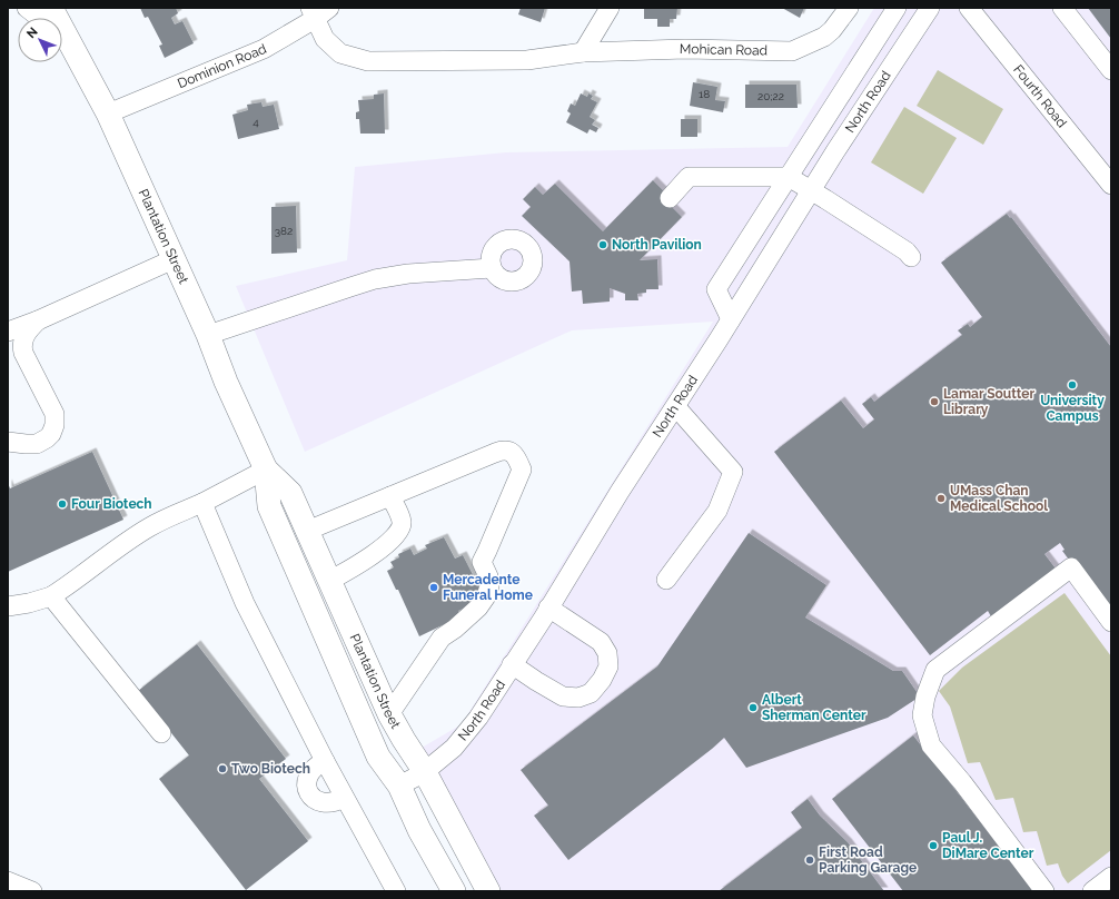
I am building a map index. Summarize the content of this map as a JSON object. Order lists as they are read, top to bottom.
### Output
{
  "streets": {
    "main road": ["Plantation Street"],
    "street": [
      "Mohican Road",
      "Dominion Road",
      "Fourth Road",
      "North Road"
    ]
  },
  "crossings": [
    ["Mohican Road", "Dominion Road"],
    ["Dominion Road", "Plantation Street"],
    ["North Road", "Plantation Street"]
  ],
  "places": [
    "North Pavilion",
    "University Campus",
    "Lamar Soutter Library",
    "UMass Chan Medical School",
    "Four Biotech",
    "Mercadente Funeral Home",
    "Albert Sherman Center",
    "Two Biotech",
    "Paul J. DiMare Center",
    "First Road Parking Garage"
  ],
  "house_numbers": [
    "18",
    "20;22",
    "4",
    "382"
  ],
  "north": "top left"
}
